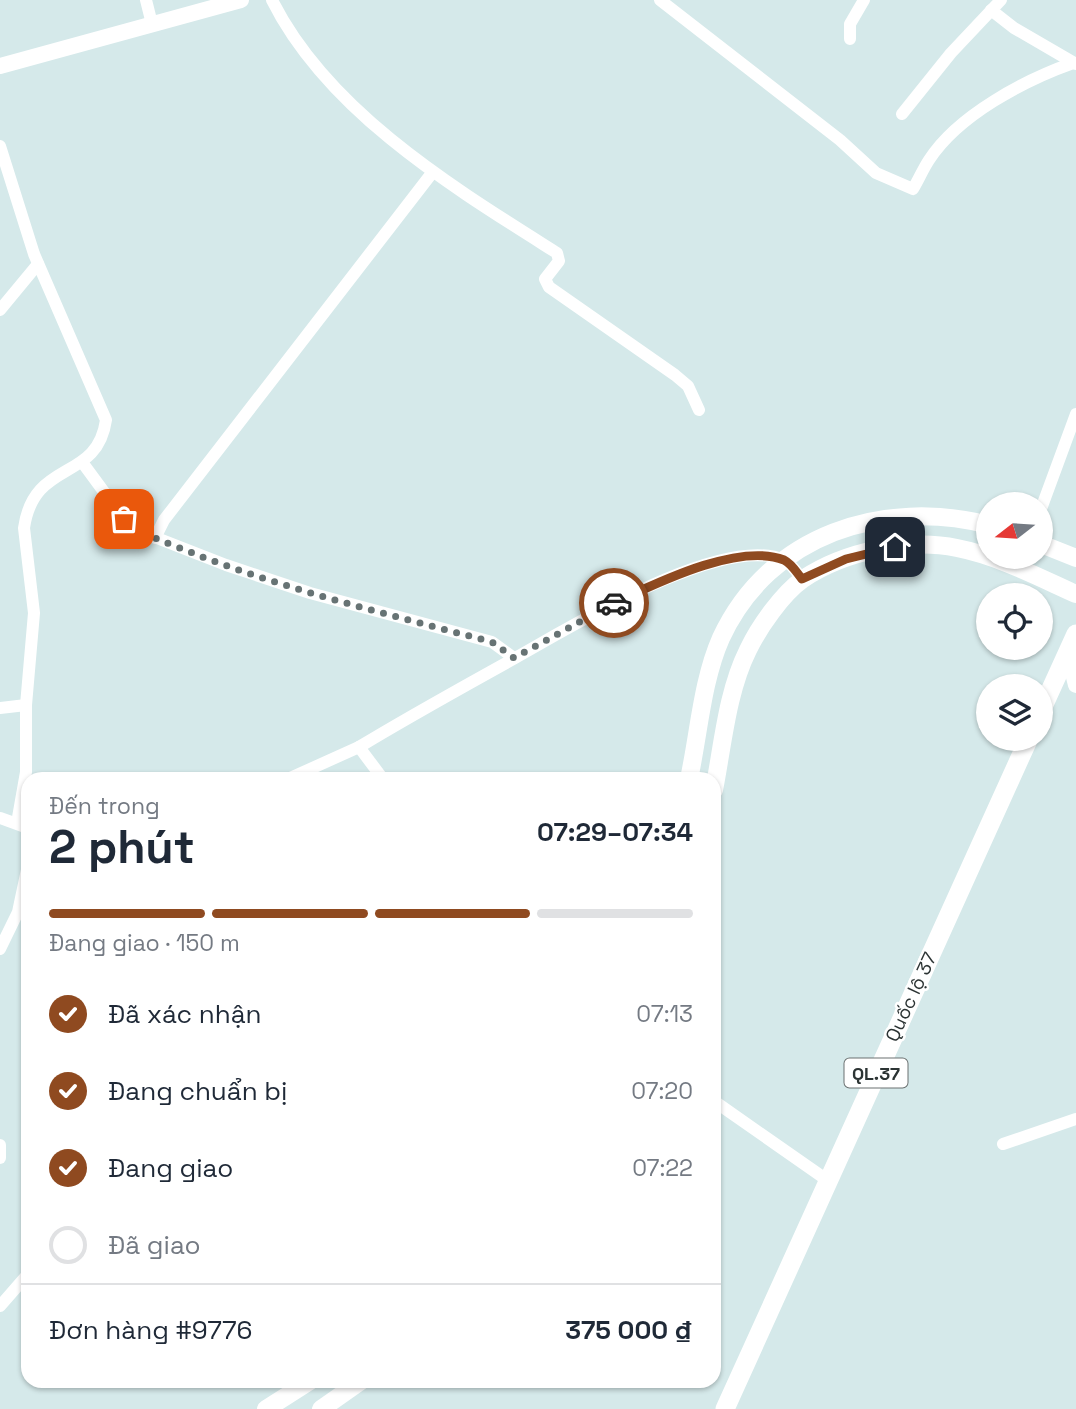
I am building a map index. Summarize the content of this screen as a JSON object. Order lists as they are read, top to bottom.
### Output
{
  "streets": {
    "highway": ["Quốc lộ 37", "QL.37"]
  },
  "north": "left",
  "page": {
    "heading": ["2 phút", "Đến trong", "07:29–07:34"],
    "panel": ["Đơn hàng #9776", "375 000 ₫"],
    "bar": "Đang giao · 150 m",
    "list": [
      ["Đã xác nhận", "07:13"],
      ["Đang chuẩn bị", "07:20"],
      ["Đang giao", "07:22"],
      "Đã giao"
    ]
  }
}
